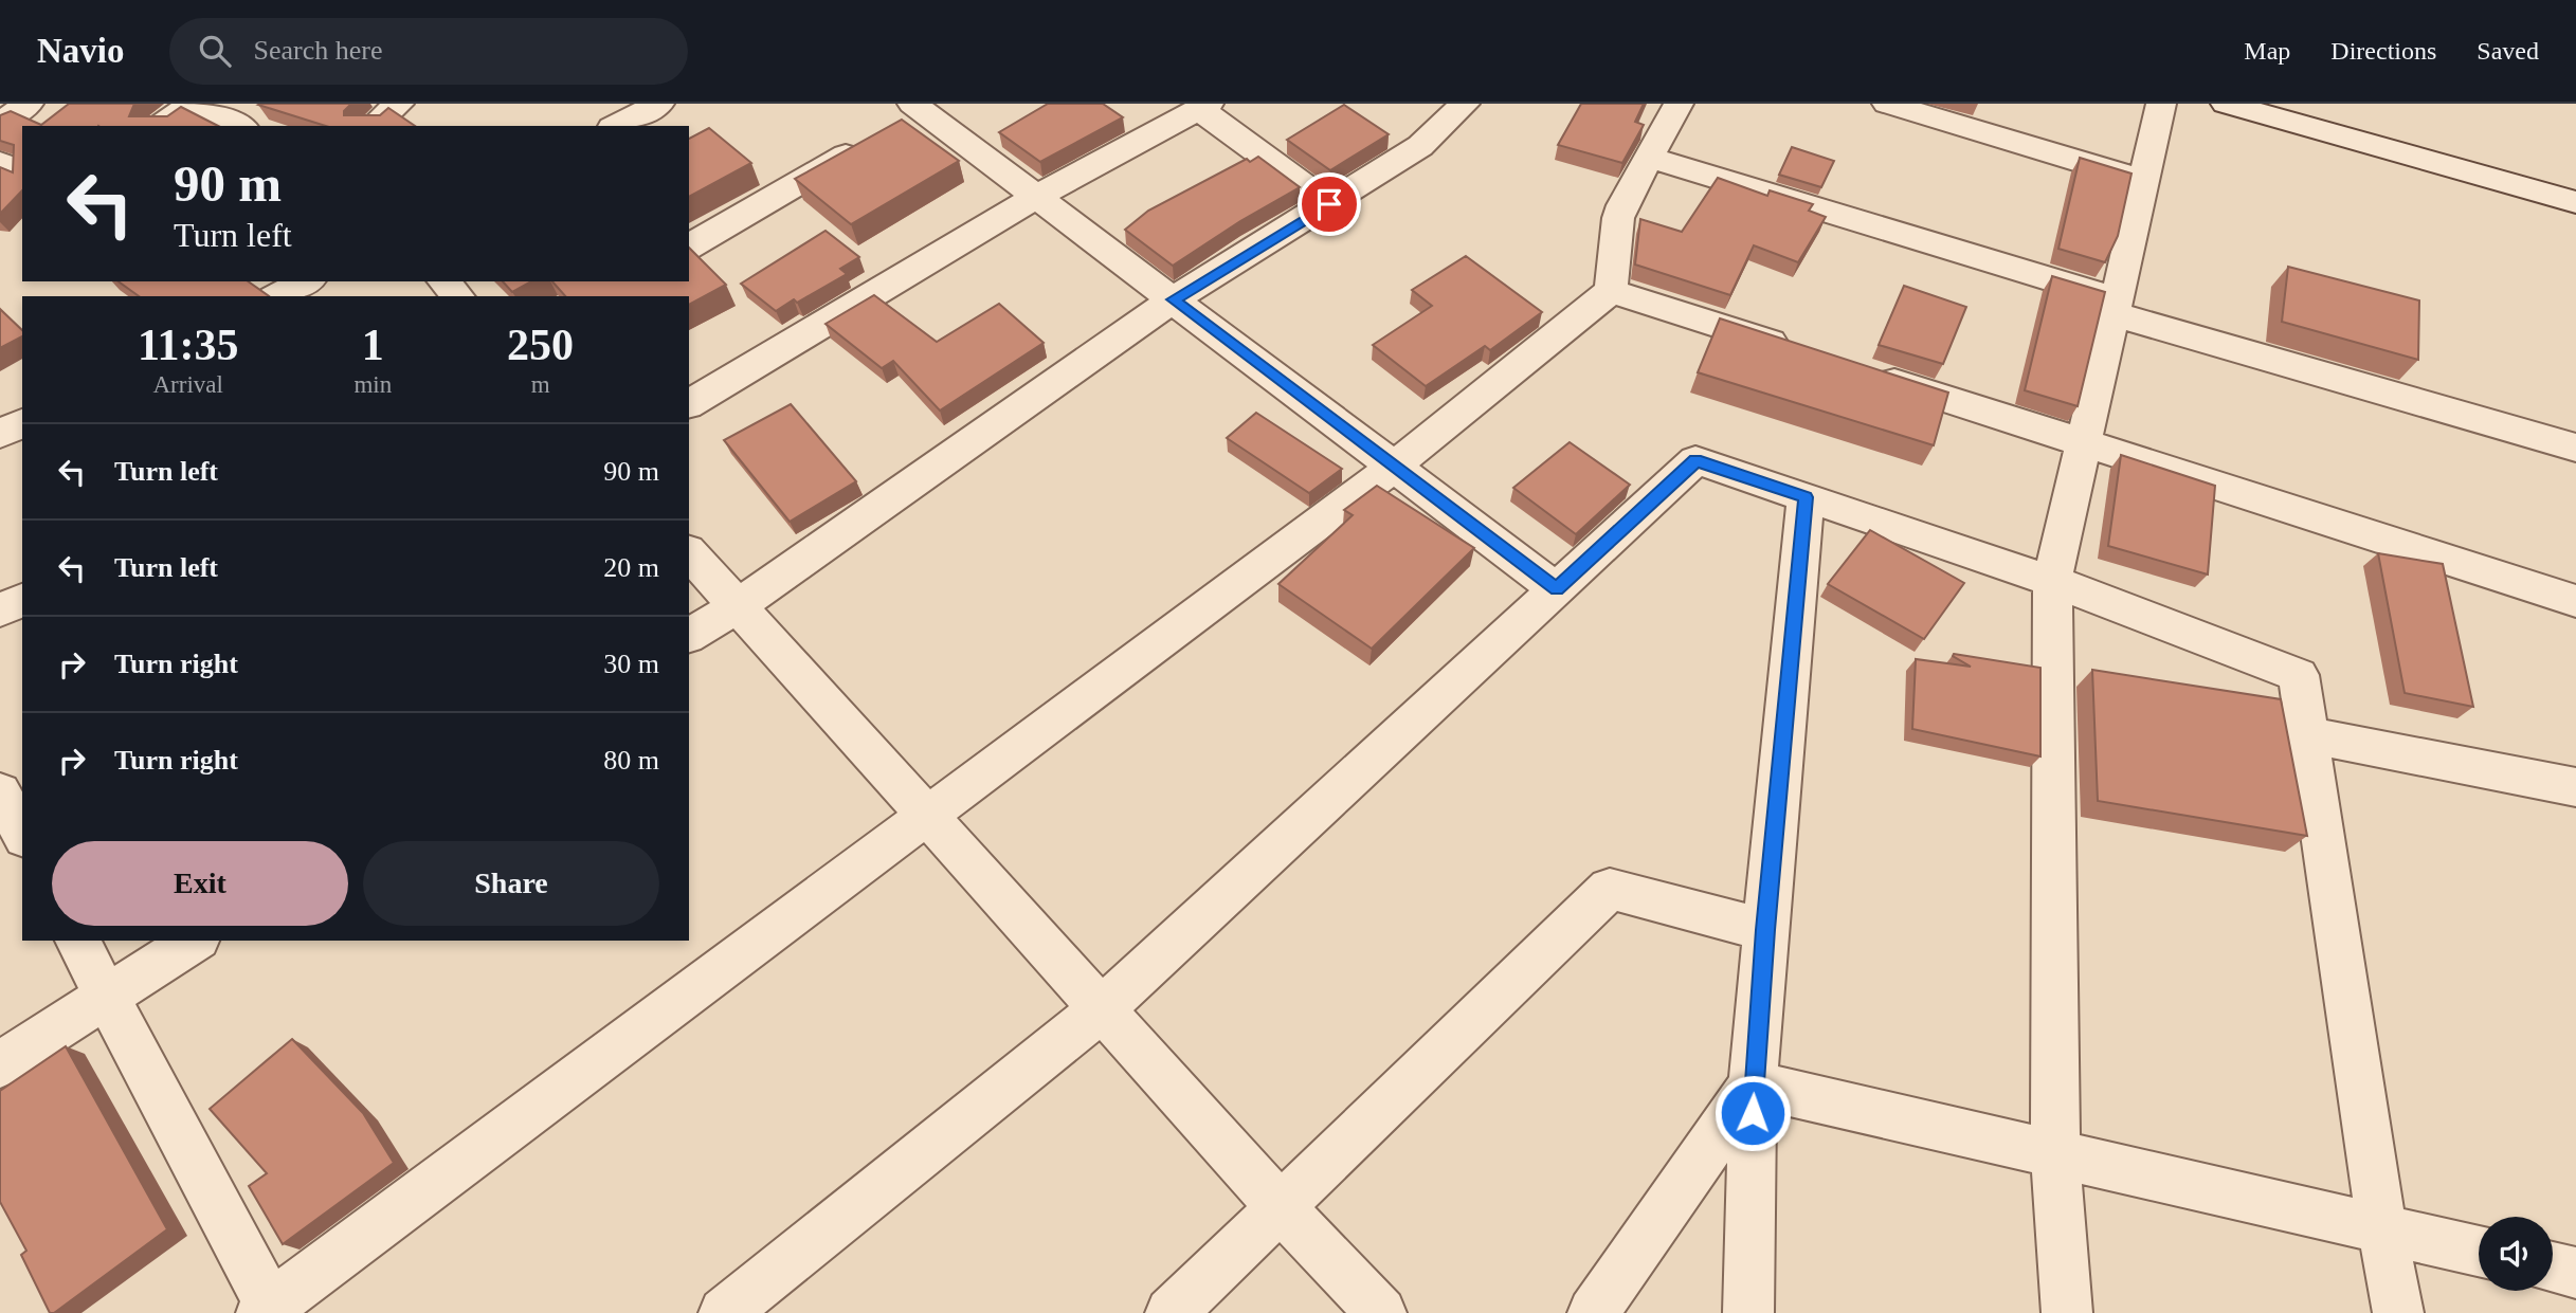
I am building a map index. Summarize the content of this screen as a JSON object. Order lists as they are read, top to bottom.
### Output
{
  "page": {
    "header": "Navio",
    "search": "Search here",
    "nav": ["Map", "Directions", "Saved"],
    "turn": ["90 m", "Turn left"],
    "eta": [
      "11:35",
      "Arrival",
      "1",
      "min",
      "250",
      "m"
    ],
    "list": [
      {
        "name": "Turn left",
        "value": "90 m"
      },
      {
        "name": "Turn left",
        "value": "20 m"
      },
      {
        "name": "Turn right",
        "value": "30 m"
      },
      {
        "name": "Turn right",
        "value": "80 m"
      }
    ],
    "buttons": ["Exit", "Share"]
  }
}
